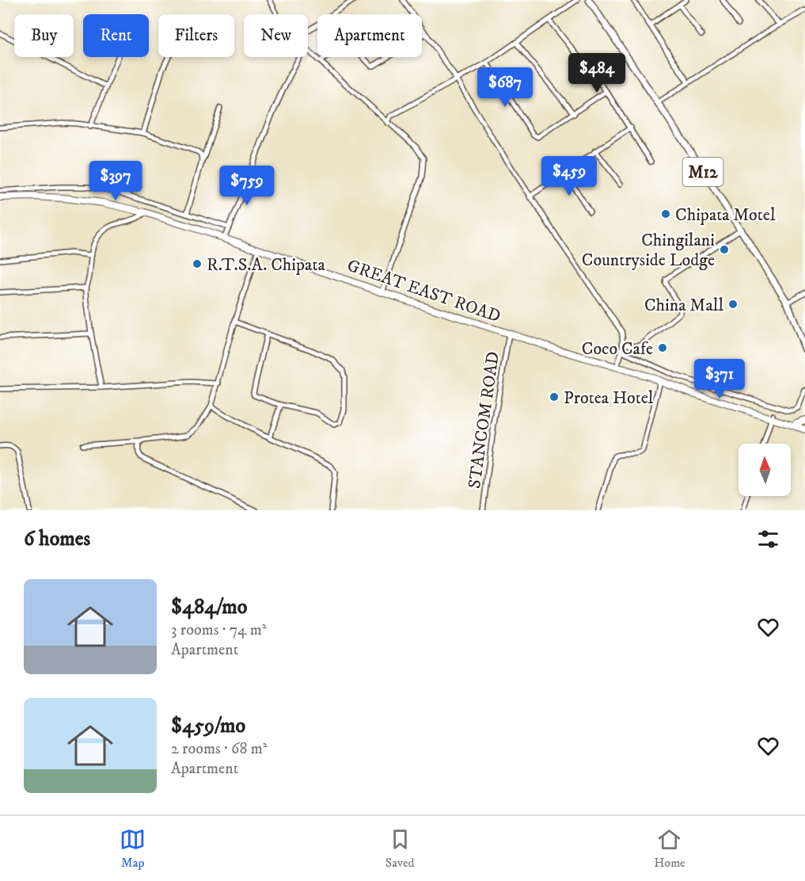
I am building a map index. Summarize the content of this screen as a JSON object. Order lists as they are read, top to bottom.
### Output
{
  "streets": {
    "highway": ["GREAT EAST ROAD"],
    "main road": ["M12"],
    "street": ["STANCOM ROAD"]
  },
  "crossings": [
    ["GREAT EAST ROAD", "STANCOM ROAD"]
  ],
  "places": [
    "Chipata Motel",
    "Chingilani Countryside Lodge",
    "R.T.S.A. Chipata",
    "China Mall",
    "Coco Cafe",
    "Protea Hotel"
  ],
  "north": "top",
  "page": {
    "chip": [
      "Buy",
      "Rent",
      "Filters",
      "New",
      "Apartment"
    ],
    "price": [
      "$484",
      "$687",
      "$459",
      "$397",
      "$759",
      "$371"
    ],
    "heading": "6 homes",
    "list": [
      {
        "name": "$484/mo",
        "note": "3 rooms · 74 m² · Apartment"
      },
      {
        "name": "$459/mo",
        "note": "2 rooms · 68 m² · Apartment"
      }
    ],
    "tabs": ["Map", "Saved", "Home"]
  }
}
